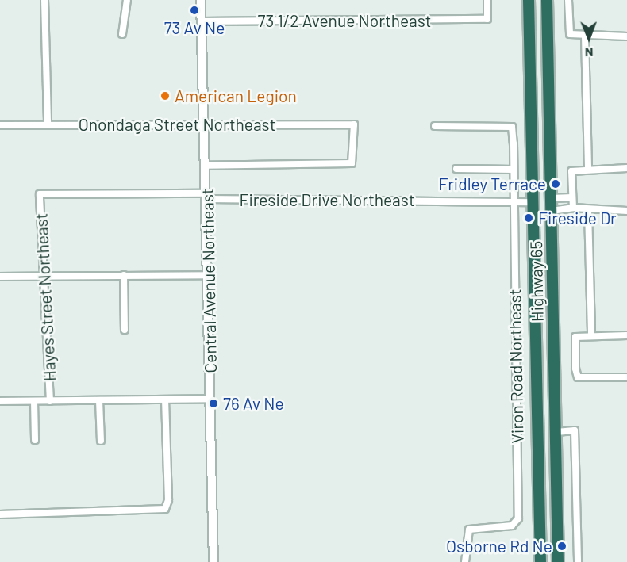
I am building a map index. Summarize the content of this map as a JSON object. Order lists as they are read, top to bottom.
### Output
{
  "streets": {
    "highway": ["Highway 65"],
    "street": [
      "73 1/2 Avenue Northeast",
      "Onondaga Street Northeast",
      "Fireside Drive Northeast",
      "Central Avenue Northeast",
      "Hayes Street Northeast",
      "Viron Road Northeast"
    ]
  },
  "crossings": [
    ["73 1/2 Avenue Northeast", "Central Avenue Northeast"],
    ["Onondaga Street Northeast", "Central Avenue Northeast"],
    ["Fireside Drive Northeast", "Central Avenue Northeast"],
    ["Fireside Drive Northeast", "Highway 65"],
    ["Fireside Drive Northeast", "Hayes Street Northeast"],
    ["Fireside Drive Northeast", "Viron Road Northeast"]
  ],
  "places": [
    "73 Av Ne",
    "American Legion",
    "Fridley Terrace",
    "Fireside Dr",
    "76 Av Ne",
    "Osborne Rd Ne"
  ],
  "north": "bottom"
}
